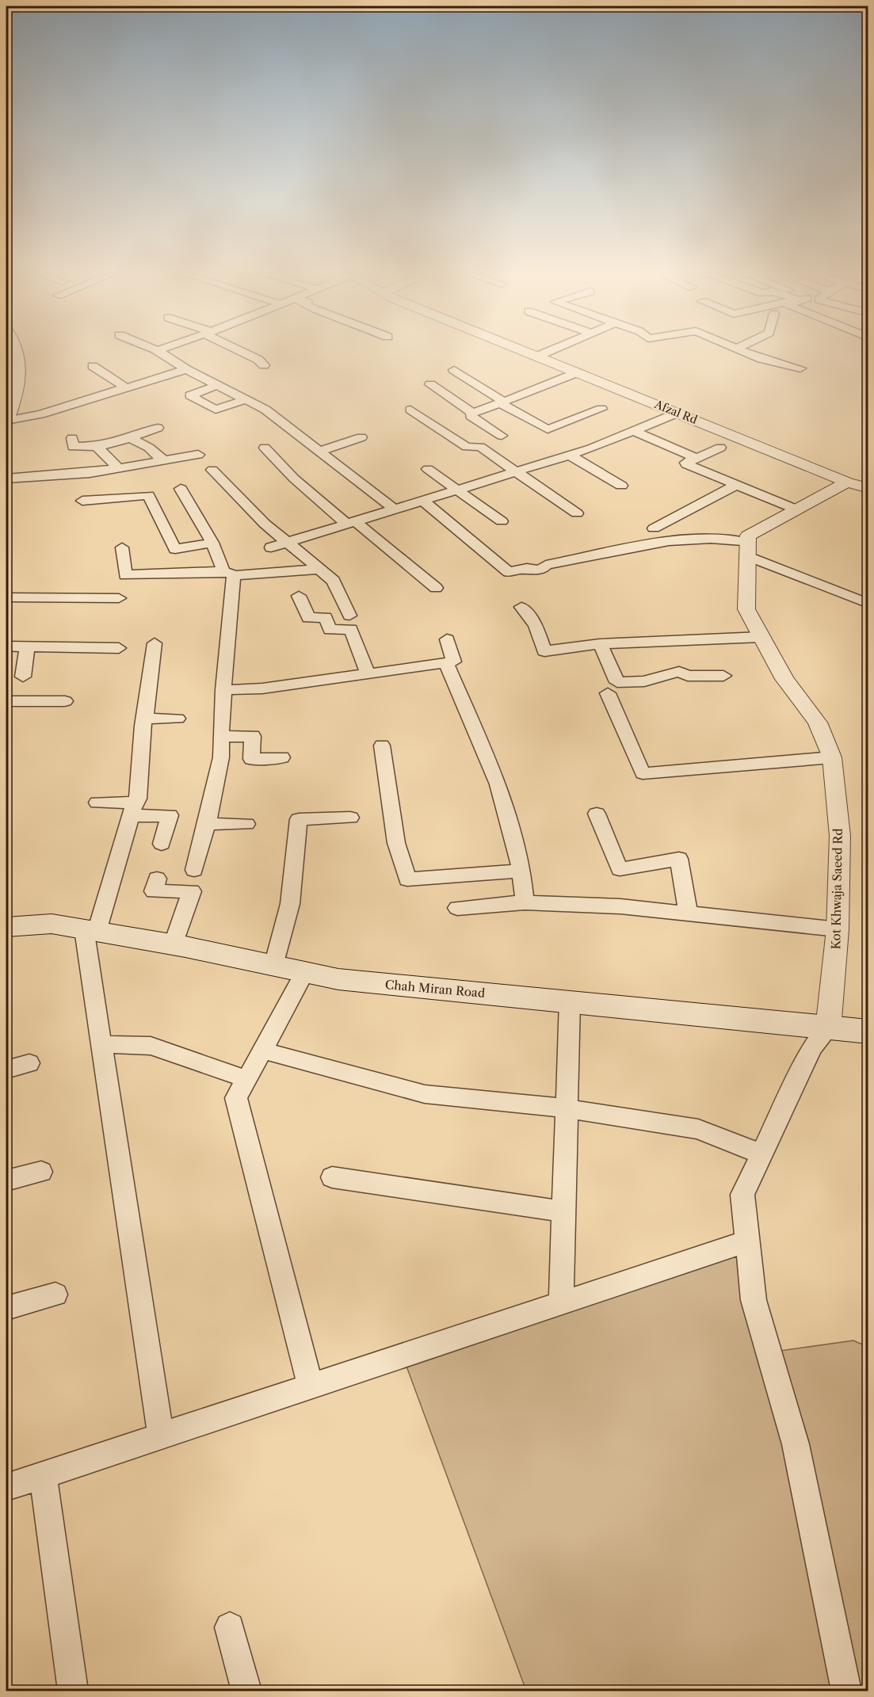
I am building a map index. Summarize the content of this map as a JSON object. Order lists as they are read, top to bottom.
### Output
{
  "streets": {
    "main road": ["Chah Miran Road"],
    "street": ["Afzal Rd", "Kot Khwaja Saeed Rd"]
  },
  "crossings": [
    ["Kot Khwaja Saeed Rd", "Chah Miran Road"]
  ]
}
